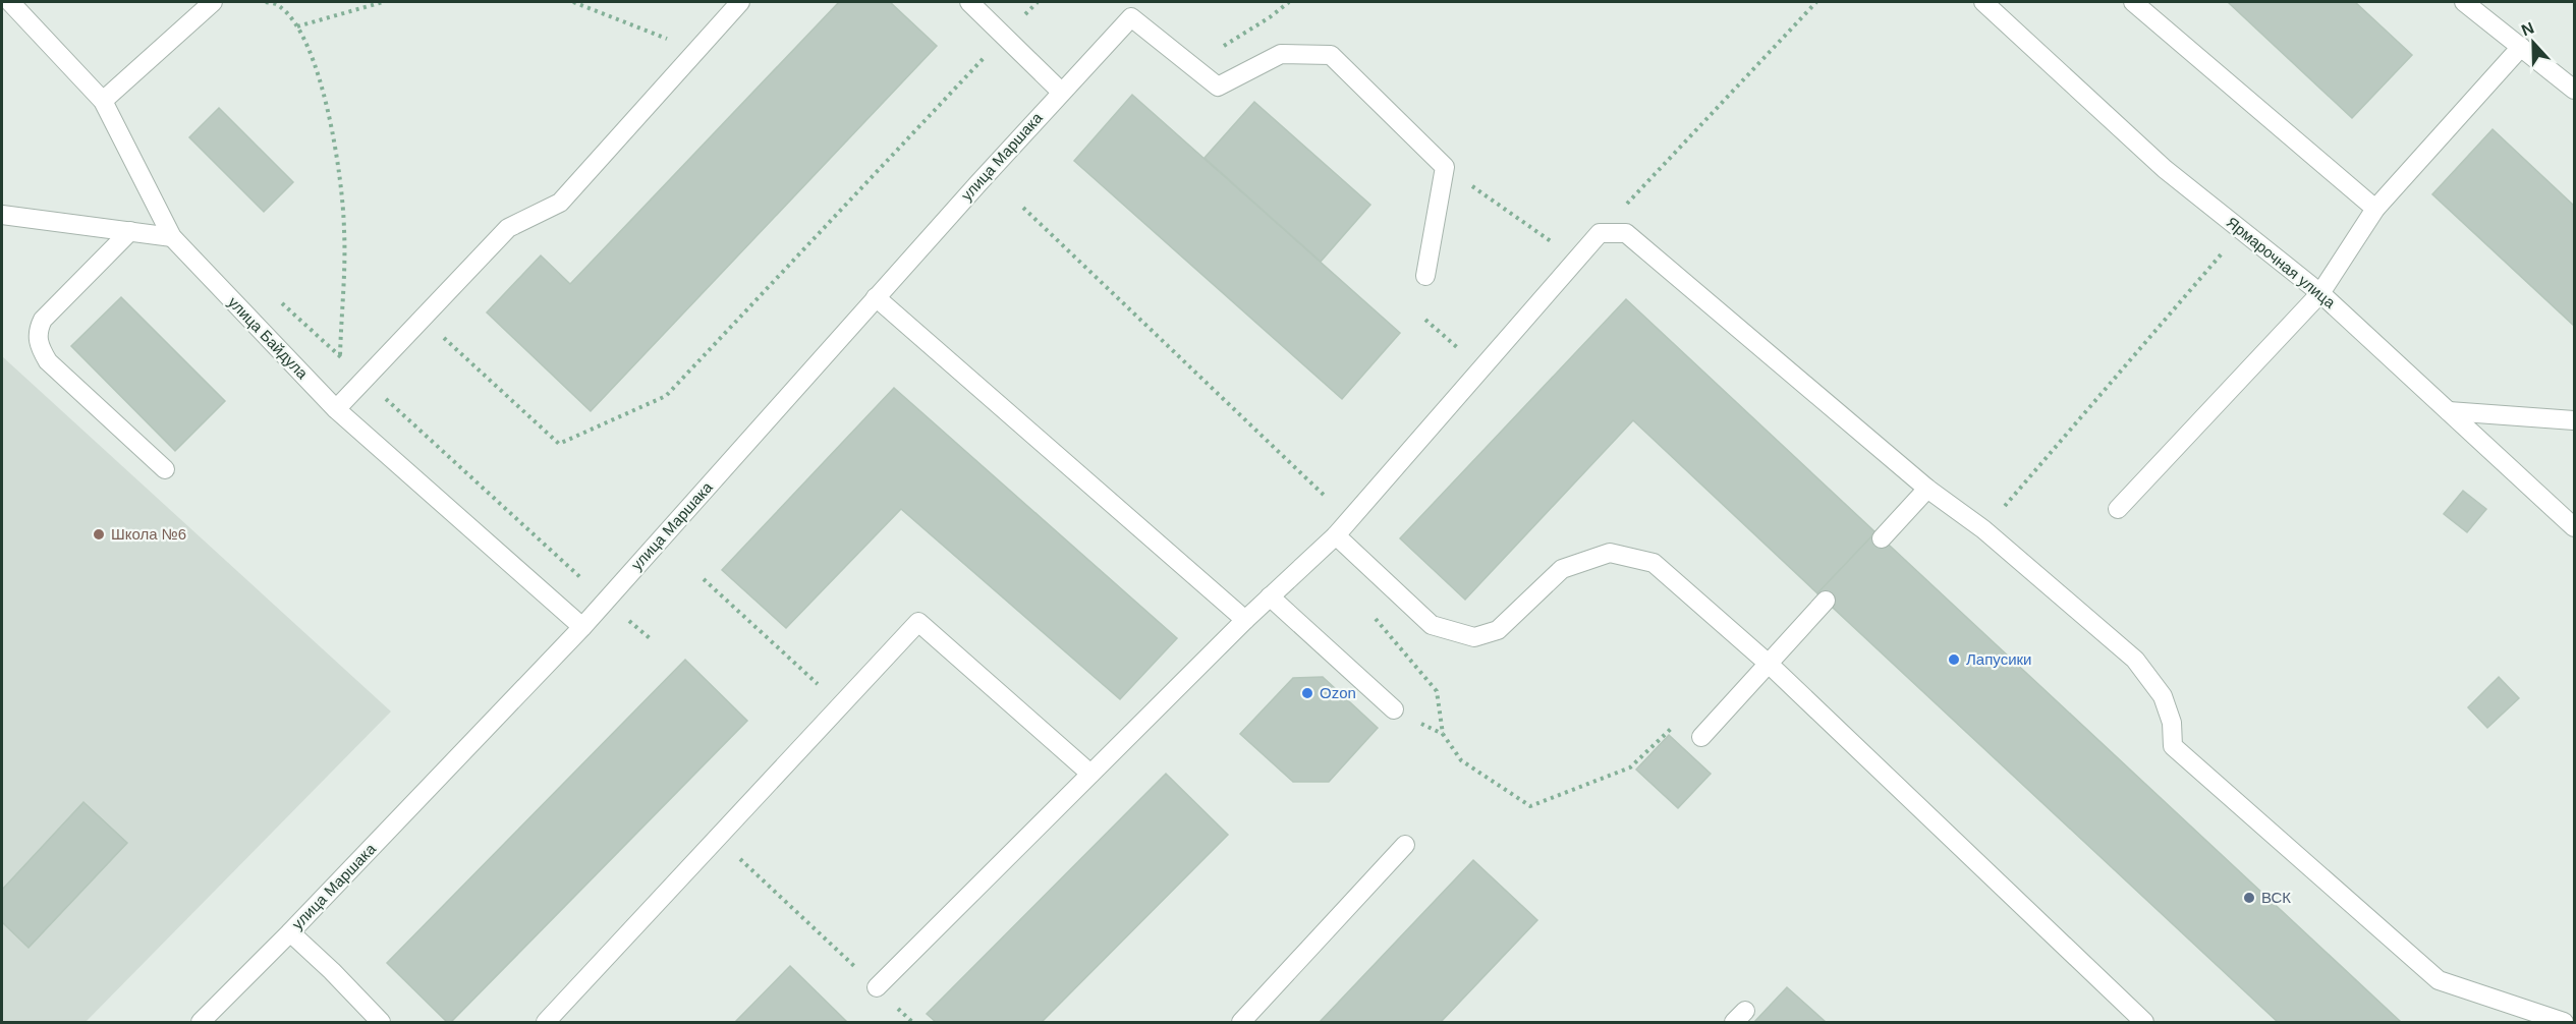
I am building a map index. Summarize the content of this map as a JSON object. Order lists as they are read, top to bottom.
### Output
{
  "streets": {
    "street": ["улица Маршака", "Ярмарочная улица", "улица Байдула"]
  },
  "crossings": [
    ["улица Маршака", "улица Байдула"]
  ],
  "places": [
    "Школа №6",
    "Лапусики",
    "Ozon",
    "ВСК"
  ],
  "north": "top"
}
